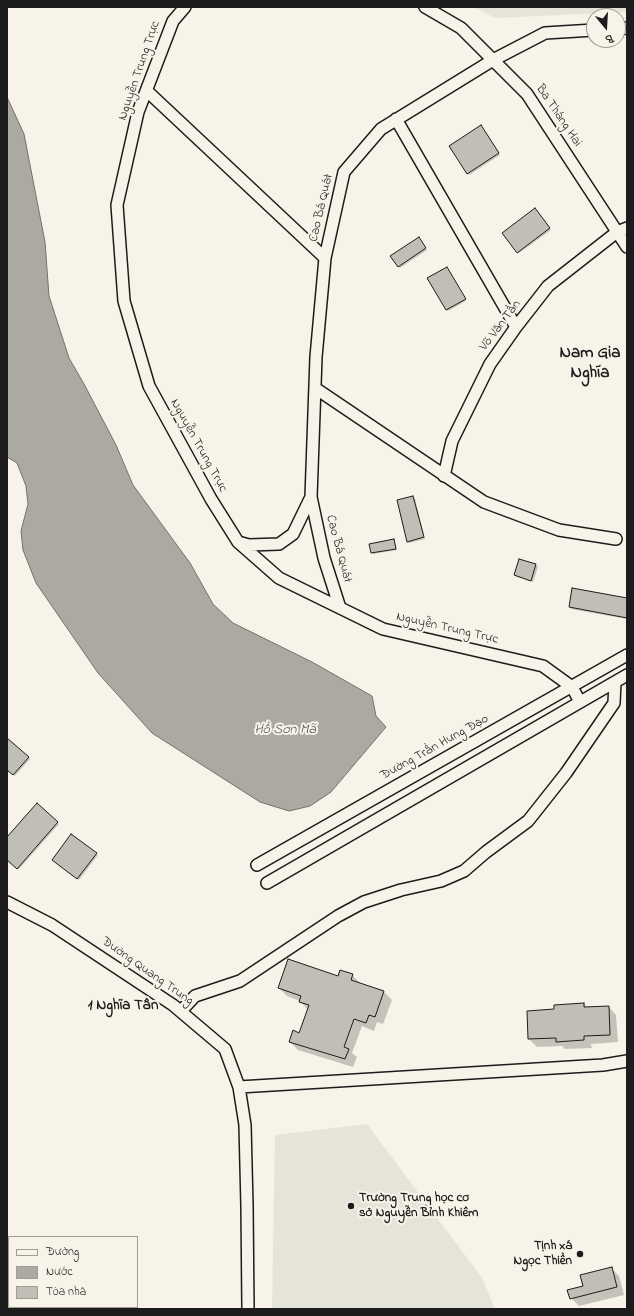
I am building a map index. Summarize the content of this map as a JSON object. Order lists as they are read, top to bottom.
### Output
{
  "streets": {
    "street": [
      "Nguyễn Trung Trực",
      "Ba Tháng Hai",
      "Cao Bá Quát",
      "Võ Văn Tần",
      "Đường Trần Hưng Đạo",
      "Đường Quang Trung"
    ]
  },
  "crossings": [
    ["Nguyễn Trung Trực", "Cao Bá Quát"],
    ["Nguyễn Trung Trực", "Đường Trần Hưng Đạo"],
    ["Ba Tháng Hai", "Cao Bá Quát"],
    ["Ba Tháng Hai", "Võ Văn Tần"]
  ],
  "districts": ["Nam Gia Nghĩa", "1 Nghĩa Tân"],
  "water": ["Hồ Sơn Mã"],
  "places": ["Trường Trung học cơ sở Nguyễn Bỉnh Khiêm", "Tịnh xá Ngọc Thiền"],
  "legend": ["Đường", "Nước", "Tòa nhà"],
  "north": "bottom"
}
